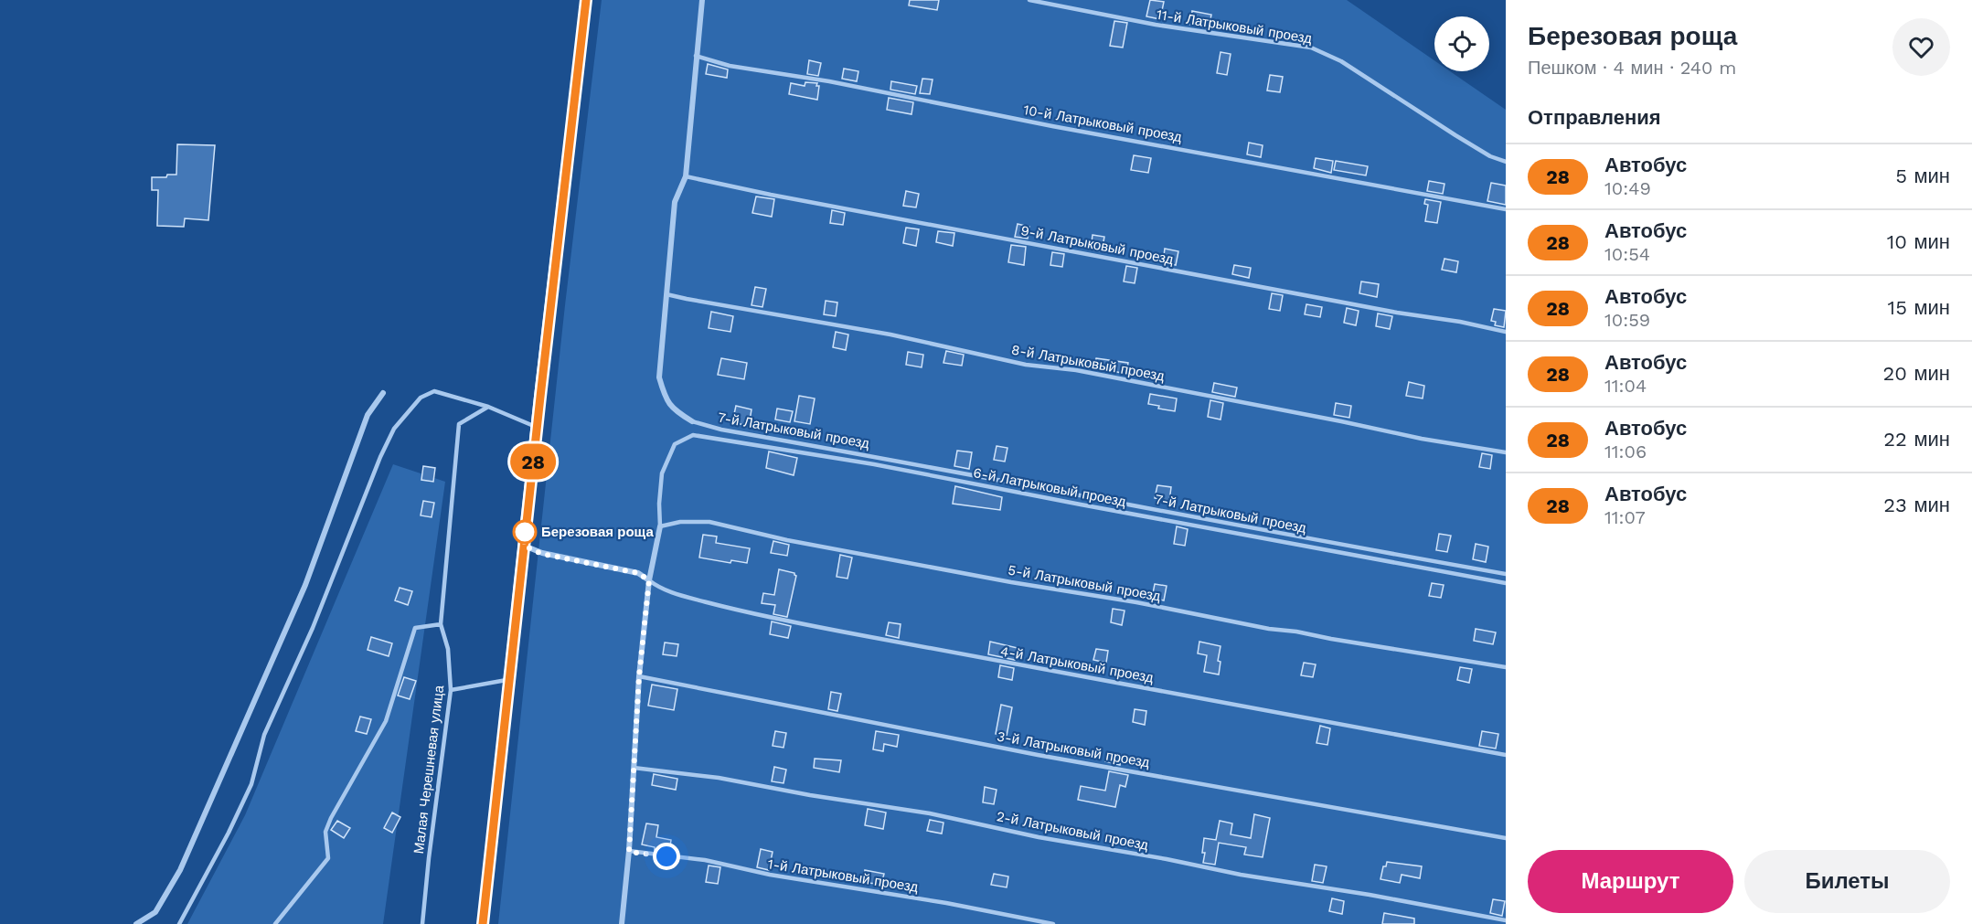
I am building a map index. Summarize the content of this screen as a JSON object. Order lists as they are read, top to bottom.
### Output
{
  "streets": {
    "lane": [
      "11-й Латрыковый проезд",
      "10-й Латрыковый проезд",
      "9-й Латрыковый проезд",
      "8-й Латрыковый проезд",
      "7-й Латрыковый проезд",
      "6-й Латрыковый проезд",
      "5-й Латрыковый проезд",
      "4-й Латрыковый проезд",
      "3-й Латрыковый проезд",
      "Малая Черешневая улица",
      "2-й Латрыковый проезд",
      "1-й Латрыковый проезд"
    ]
  },
  "crossings": [
    ["6-й Латрыковый проезд", "5-й Латрыковый проезд"]
  ],
  "places": ["Березовая роща"],
  "lines": ["bus line 28"],
  "page": {
    "on_map": "28",
    "heading": [
      ["Березовая роща", "Пешком · 4 мин · 240 m"],
      "Отправления"
    ],
    "list": [
      {
        "mark": "28",
        "name": "Автобус",
        "note": "10:49",
        "value": "5 мин"
      },
      {
        "mark": "28",
        "name": "Автобус",
        "note": "10:54",
        "value": "10 мин"
      },
      {
        "mark": "28",
        "name": "Автобус",
        "note": "10:59",
        "value": "15 мин"
      },
      {
        "mark": "28",
        "name": "Автобус",
        "note": "11:04",
        "value": "20 мин"
      },
      {
        "mark": "28",
        "name": "Автобус",
        "note": "11:06",
        "value": "22 мин"
      },
      {
        "mark": "28",
        "name": "Автобус",
        "note": "11:07",
        "value": "23 мин"
      }
    ],
    "buttons": ["Маршрут", "Билеты"]
  }
}
